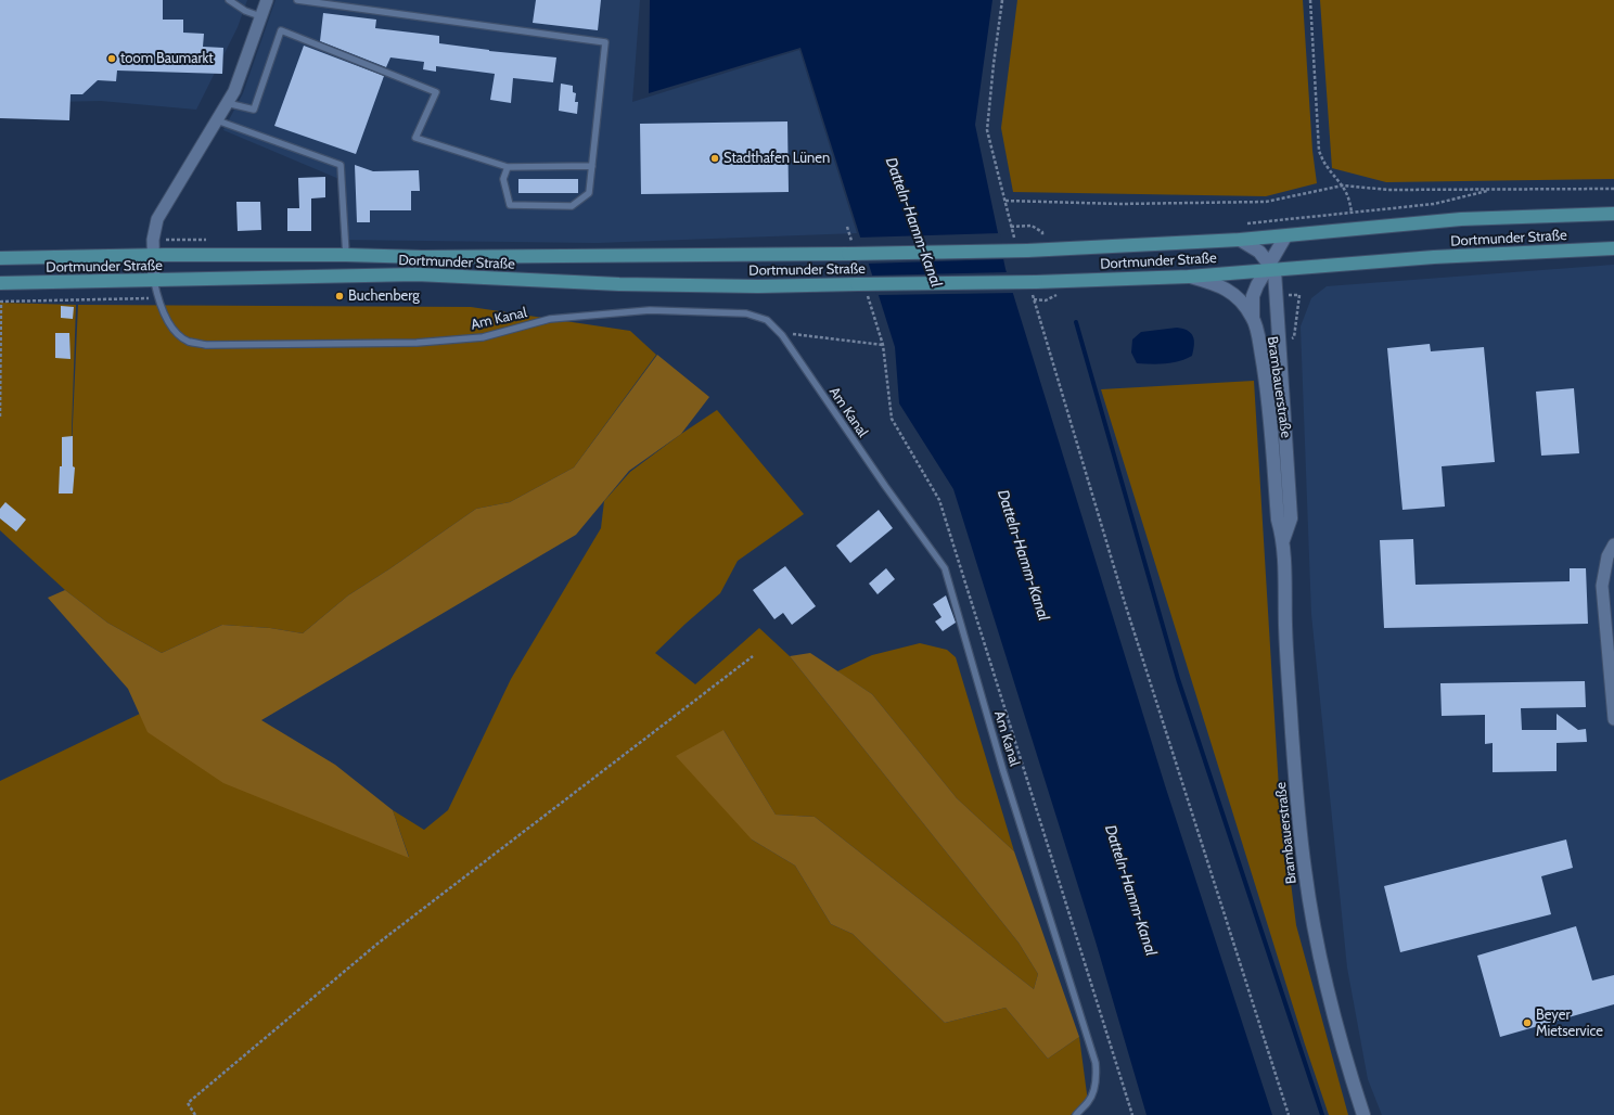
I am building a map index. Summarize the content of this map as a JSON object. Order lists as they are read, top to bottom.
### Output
{
  "streets": {
    "main road": ["Dortmunder Straße", "Brambauerstraße"],
    "lane": ["Am Kanal"]
  },
  "crossings": [
    ["Dortmunder Straße", "Am Kanal"],
    ["Dortmunder Straße", "Brambauerstraße"]
  ],
  "water": ["Datteln-Hamm-Kanal"],
  "places": [
    "toom Baumarkt",
    "Stadthafen Lünen",
    "Buchenberg",
    "Beyer Mietservice"
  ]
}
